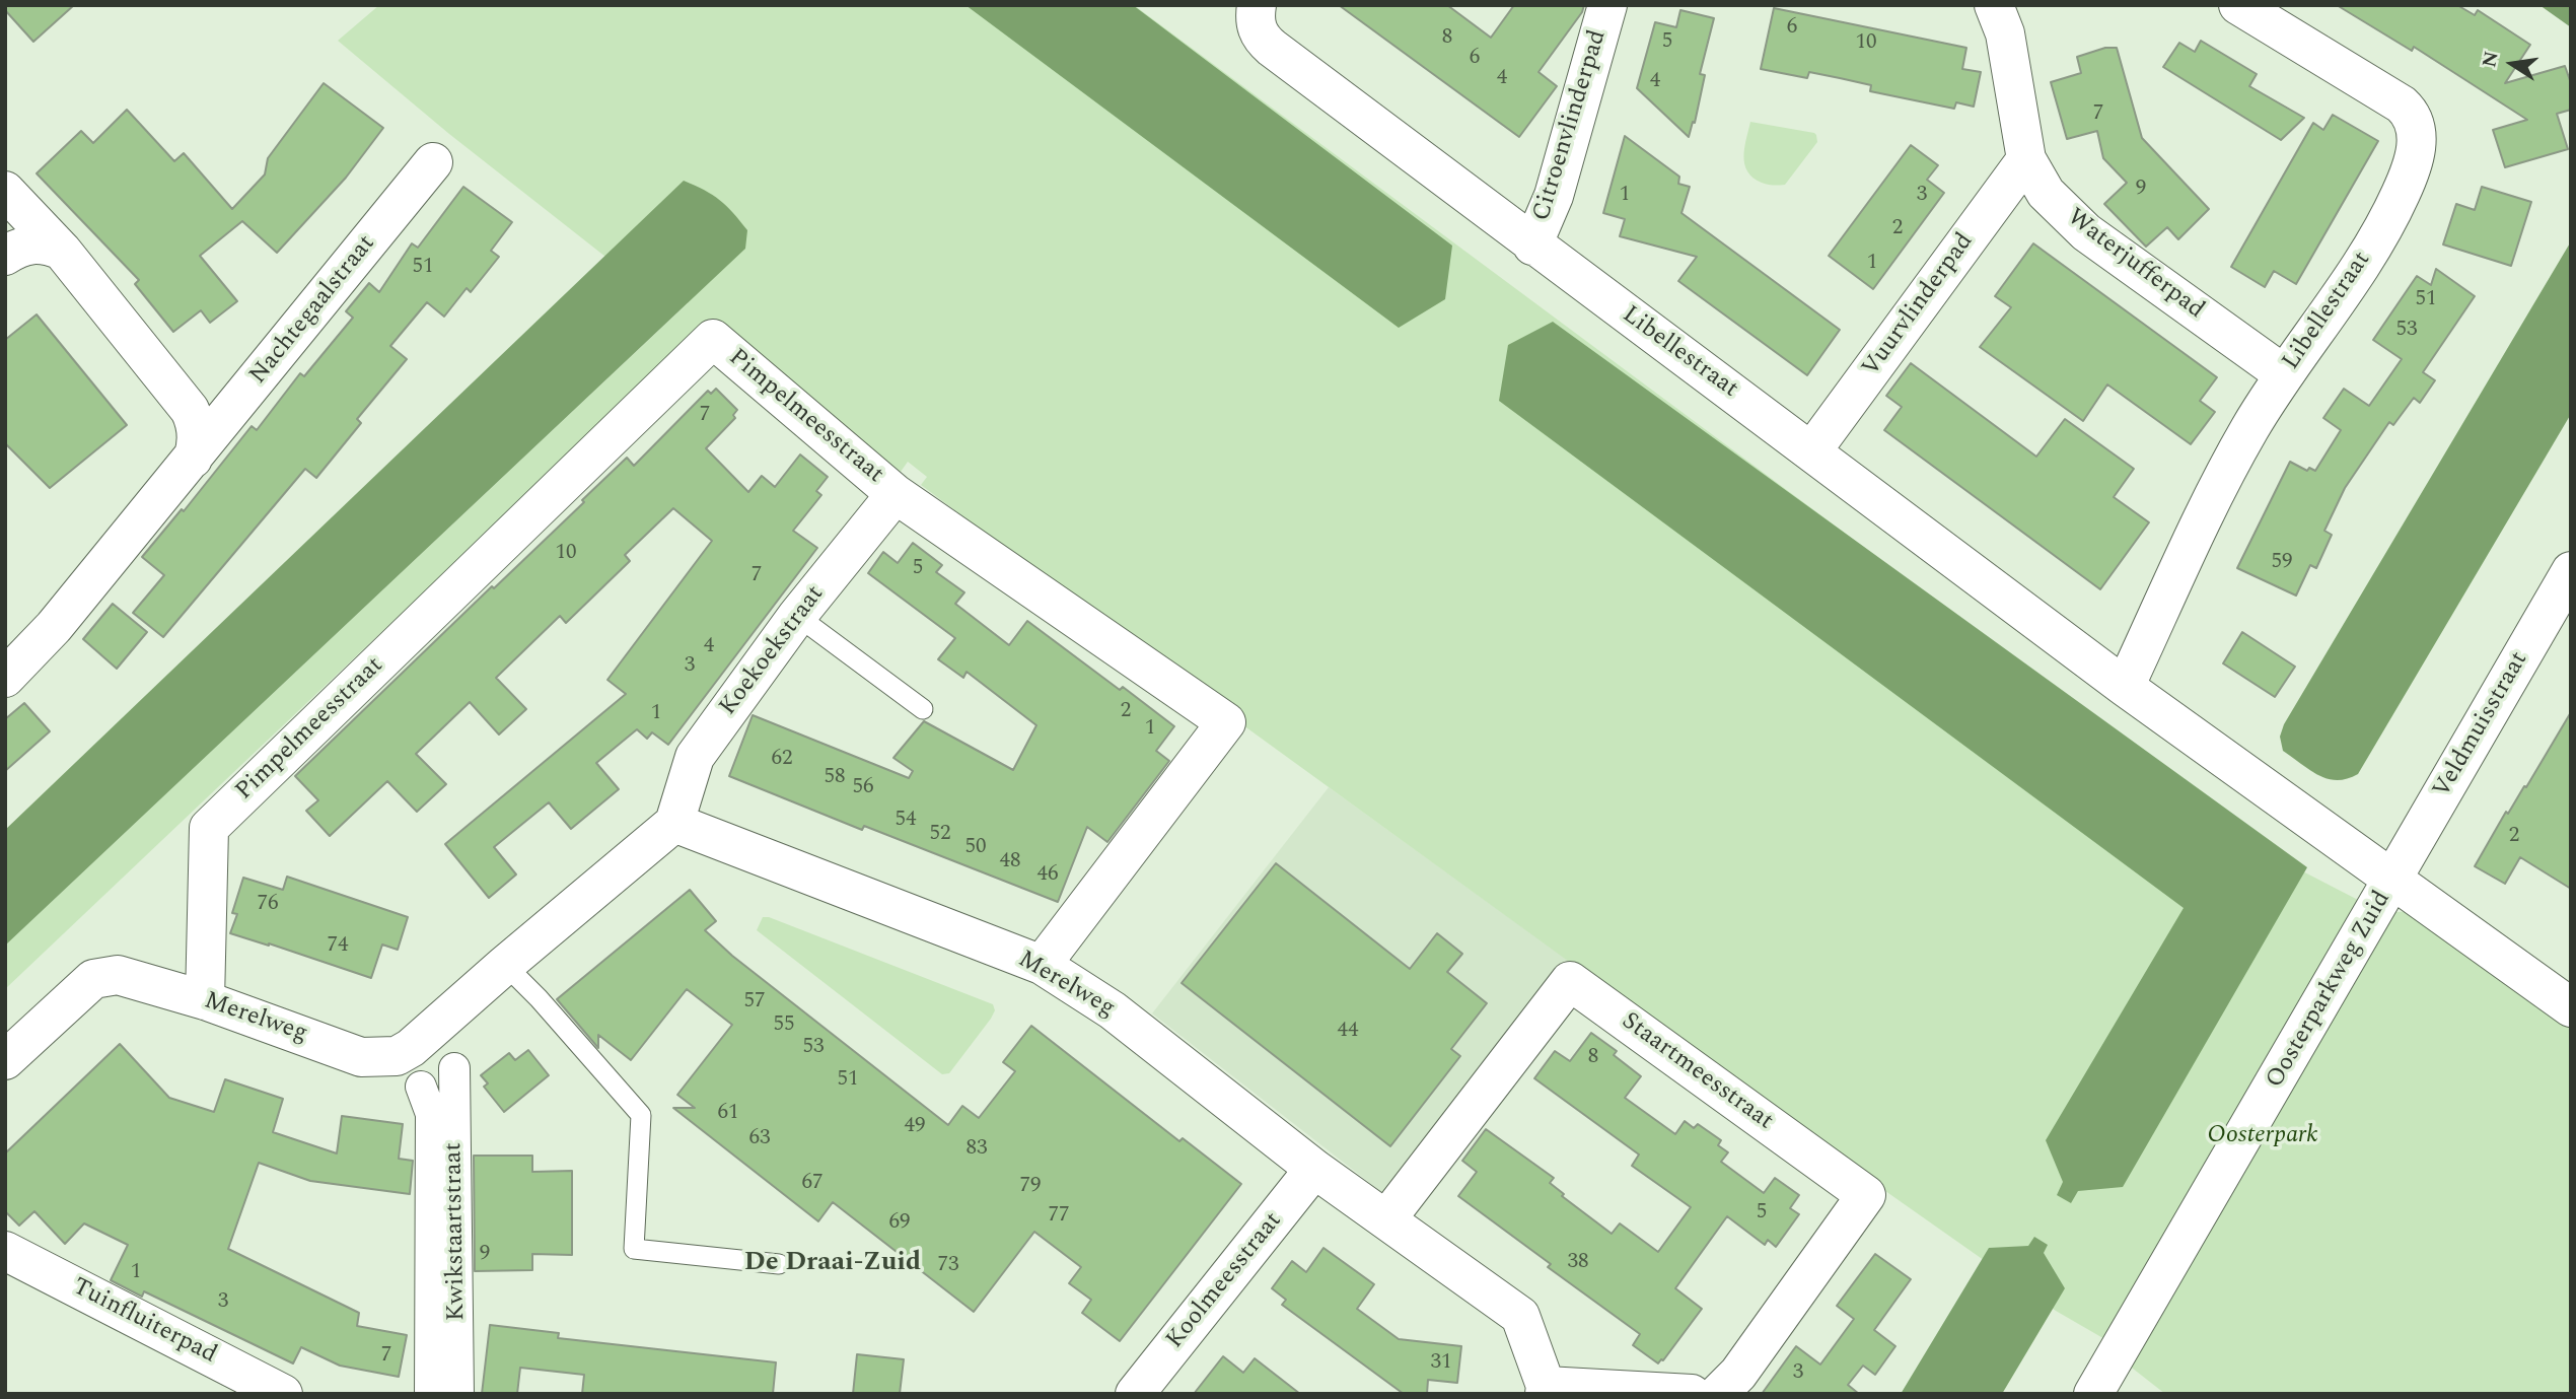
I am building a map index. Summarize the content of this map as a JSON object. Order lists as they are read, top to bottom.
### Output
{
  "streets": {
    "street": [
      "Citroenvlinderpad",
      "Waterjufferpad",
      "Vuurvlinderpad",
      "Nachtegaalstraat",
      "Libellestraat",
      "Pimpelmeesstraat",
      "Koekoekstraat",
      "Veldmuisstraat",
      "Merelweg",
      "Oosterparkweg Zuid",
      "Staartmeesstraat",
      "Kwikstaartstraat",
      "Koolmeesstraat",
      "Tuinfluiterpad"
    ]
  },
  "crossings": [
    ["Citroenvlinderpad", "Libellestraat"],
    ["Waterjufferpad", "Vuurvlinderpad"],
    ["Waterjufferpad", "Libellestraat"],
    ["Vuurvlinderpad", "Libellestraat"],
    ["Libellestraat", "Veldmuisstraat"],
    ["Libellestraat", "Oosterparkweg Zuid"],
    ["Pimpelmeesstraat", "Koekoekstraat"],
    ["Pimpelmeesstraat", "Merelweg"],
    ["Koekoekstraat", "Merelweg"],
    ["Veldmuisstraat", "Oosterparkweg Zuid"],
    ["Merelweg", "Staartmeesstraat"],
    ["Merelweg", "Koolmeesstraat"]
  ],
  "districts": ["De Draai-Zuid"],
  "parks": ["Oosterpark"],
  "house_numbers": [
    "6",
    "8",
    "5",
    "10",
    "6",
    "4",
    "4",
    "7",
    "9",
    "1",
    "3",
    "2",
    "1",
    "51",
    "51",
    "53",
    "7",
    "10",
    "59",
    "5",
    "7",
    "4",
    "3",
    "2",
    "1",
    "1",
    "62",
    "58",
    "56",
    "54",
    "52",
    "2",
    "50",
    "48",
    "46",
    "76",
    "74",
    "57",
    "55",
    "44",
    "53",
    "8",
    "51",
    "61",
    "49",
    "63",
    "83",
    "67",
    "79",
    "5",
    "77",
    "69",
    "9",
    "38",
    "73",
    "1",
    "3",
    "7",
    "31",
    "3"
  ],
  "north": "left"
}
